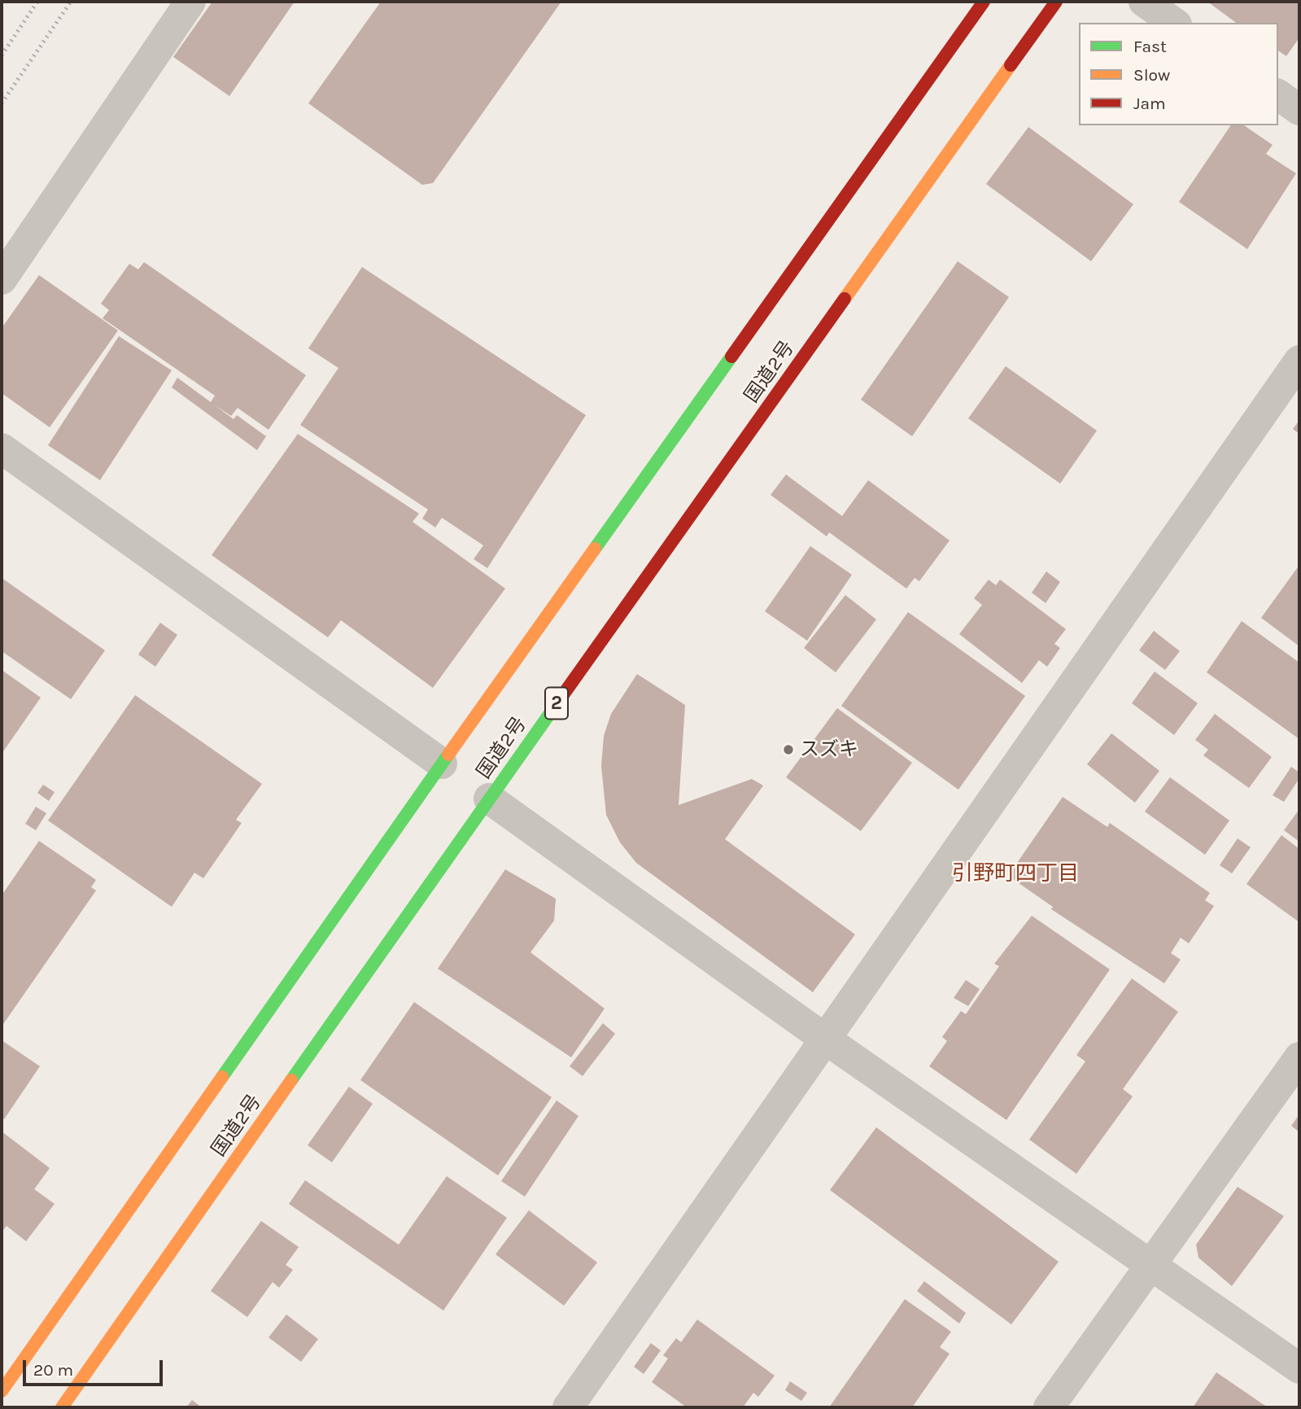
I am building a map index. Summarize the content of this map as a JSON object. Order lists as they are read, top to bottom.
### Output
{
  "streets": {
    "highway": ["国道2号", "2"]
  },
  "districts": ["引野町四丁目"],
  "places": ["スズキ"],
  "legend": ["Fast", "Slow", "Jam"],
  "scale_bar": "20 m"
}
